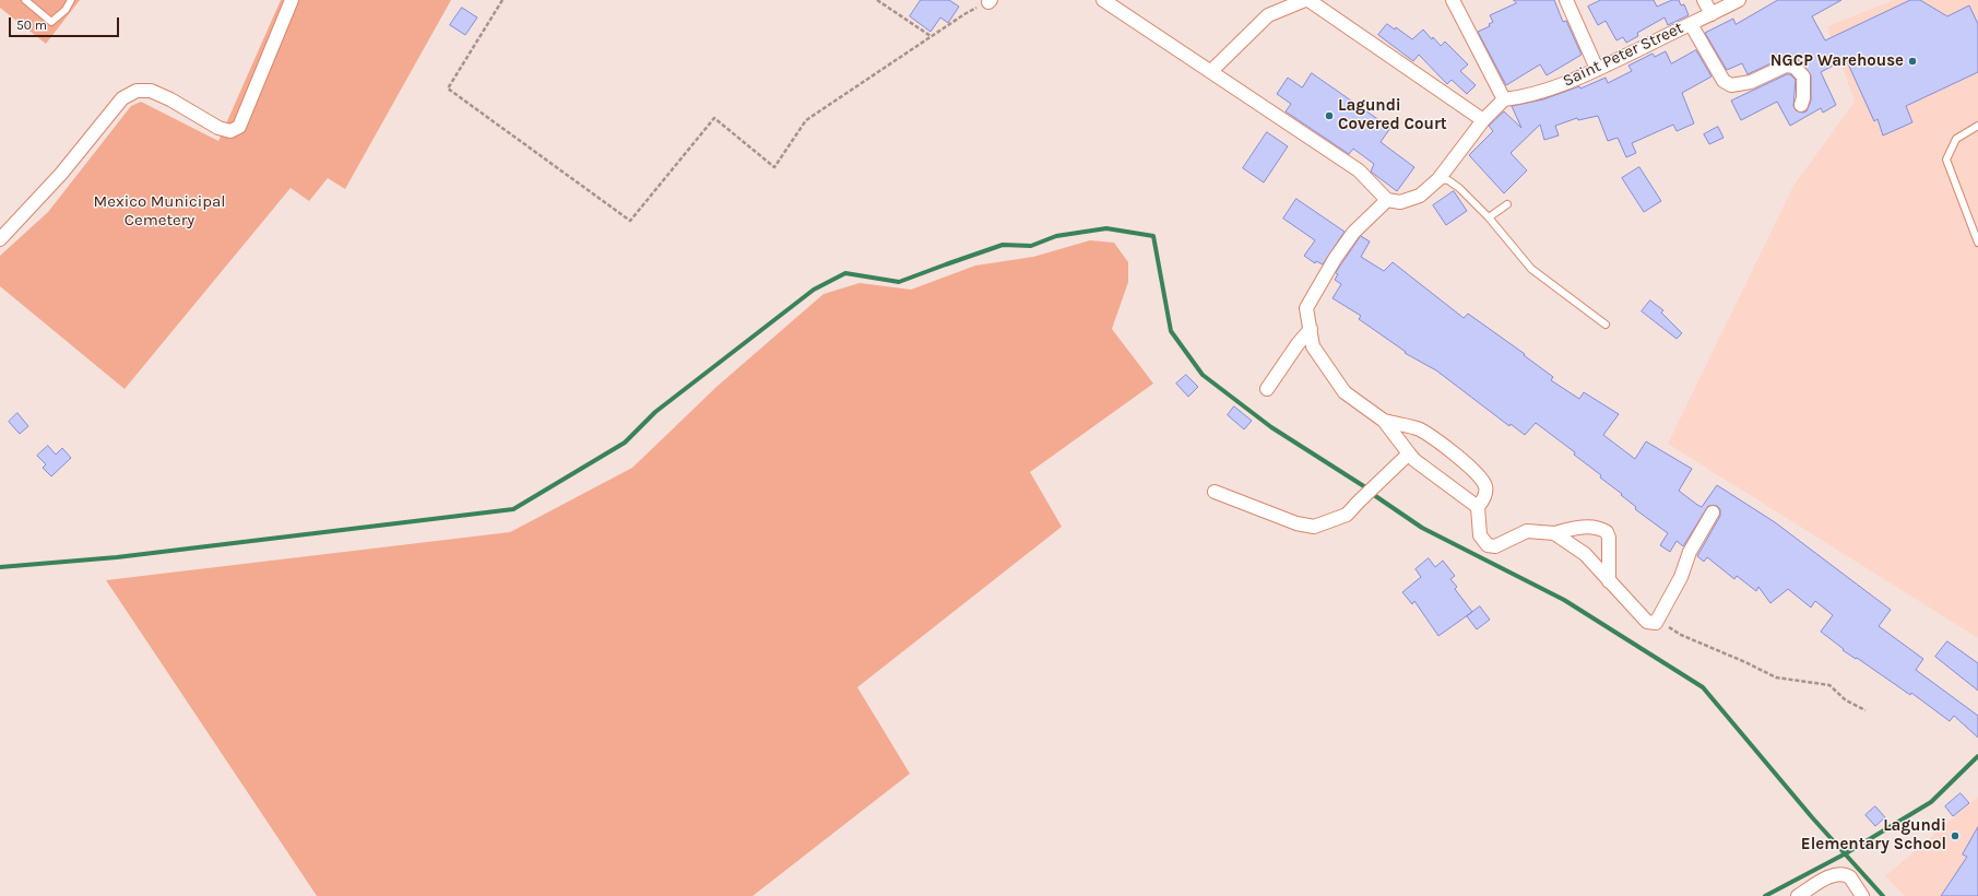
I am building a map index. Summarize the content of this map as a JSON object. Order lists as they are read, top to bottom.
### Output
{
  "streets": {
    "street": ["Saint Peter Street"]
  },
  "parks": ["Mexico Municipal Cemetery"],
  "places": ["NGCP Warehouse", "Lagundi Covered Court", "Lagundi Elementary School"],
  "scale_bar": "50 m"
}
